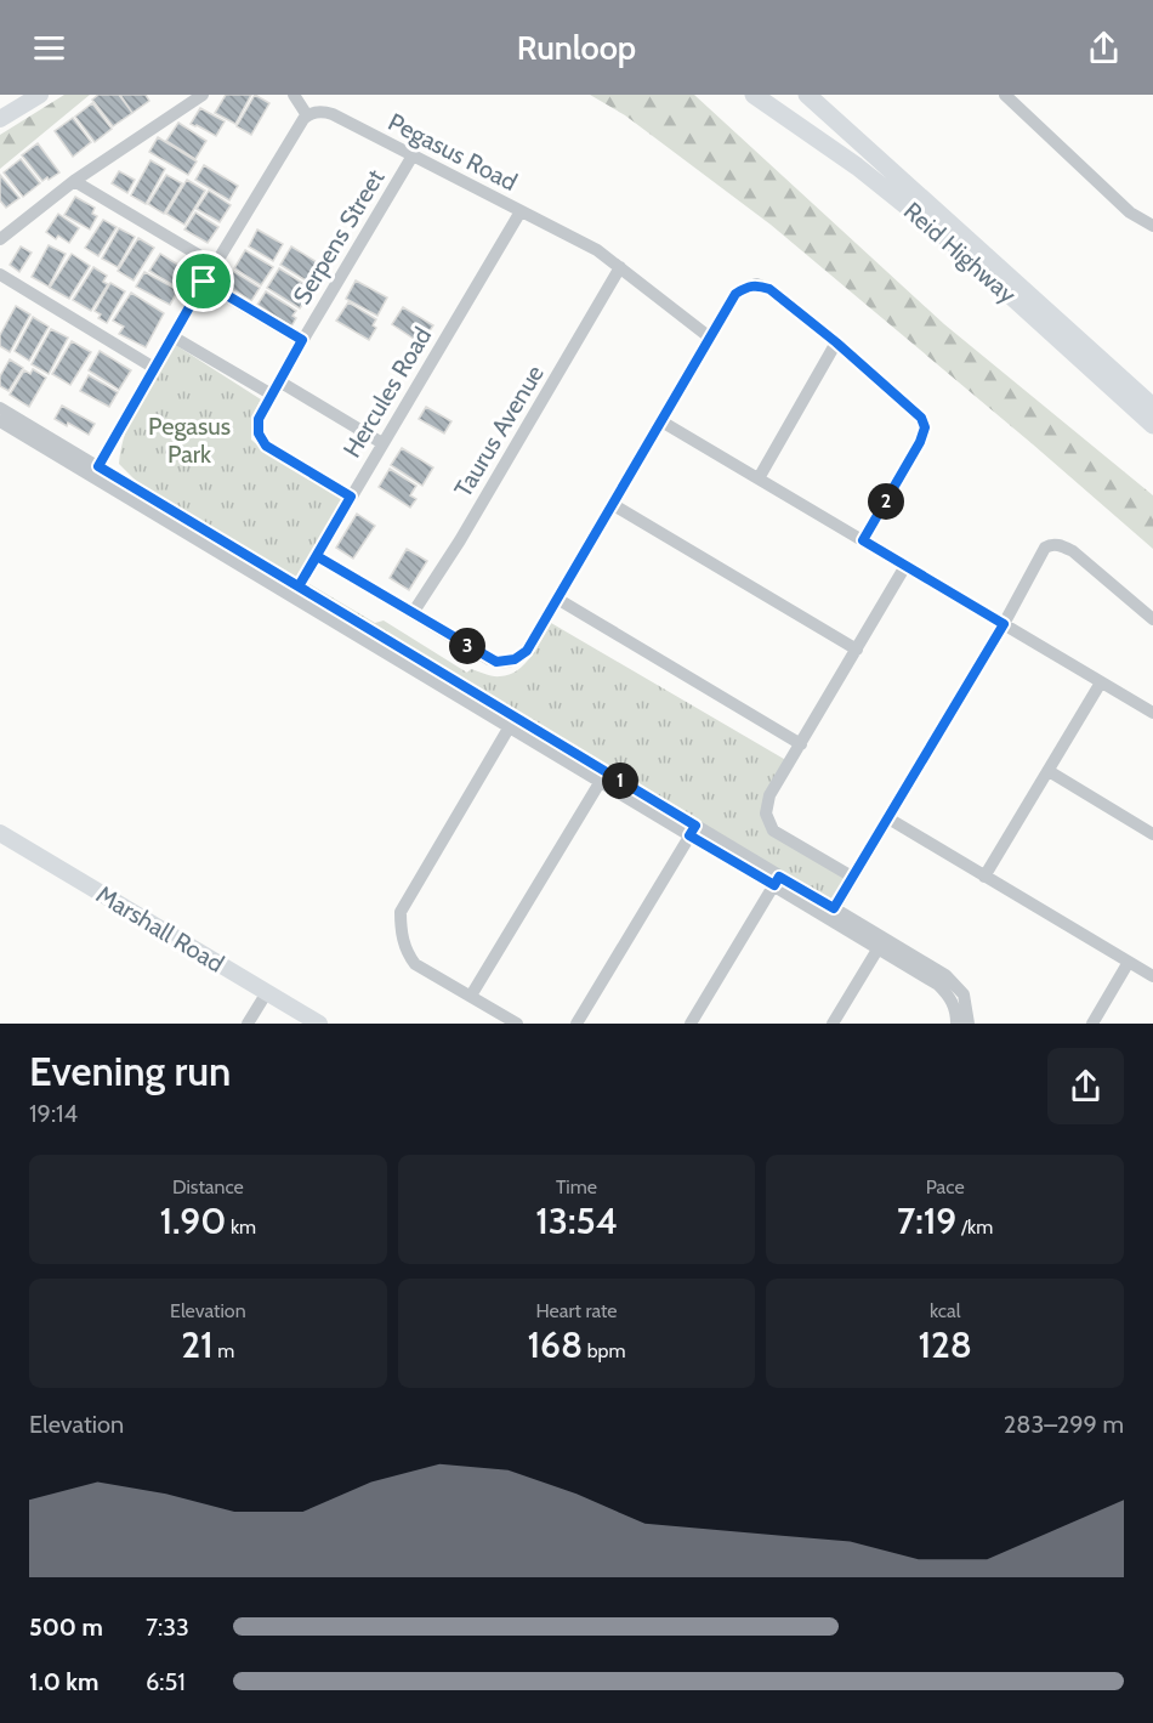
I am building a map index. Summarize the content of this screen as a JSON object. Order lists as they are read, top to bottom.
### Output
{
  "streets": {
    "highway": ["Reid Highway"],
    "main road": ["Marshall Road"],
    "street": [
      "Pegasus Road",
      "Serpens Street",
      "Hercules Road",
      "Taurus Avenue"
    ]
  },
  "crossings": [
    ["Pegasus Road", "Serpens Street"],
    ["Pegasus Road", "Hercules Road"],
    ["Pegasus Road", "Taurus Avenue"],
    ["Serpens Street", "Hercules Road"]
  ],
  "parks": ["Pegasus Park"],
  "page": {
    "header": "Runloop",
    "pins": ["2", "3", "1"],
    "heading": ["Evening run", "19:14"],
    "stats": [
      ["Distance", "1.90 km"],
      ["Time", "13:54"],
      ["Pace", "7:19 /km"],
      ["Elevation", "21 m"],
      ["Heart rate", "168 bpm"],
      ["kcal", "128"]
    ],
    "chart": ["Elevation", "283–299 m"],
    "list": [
      {
        "name": "500 m",
        "note": "7:33"
      },
      {
        "name": "1.0 km",
        "note": "6:51"
      }
    ]
  }
}
